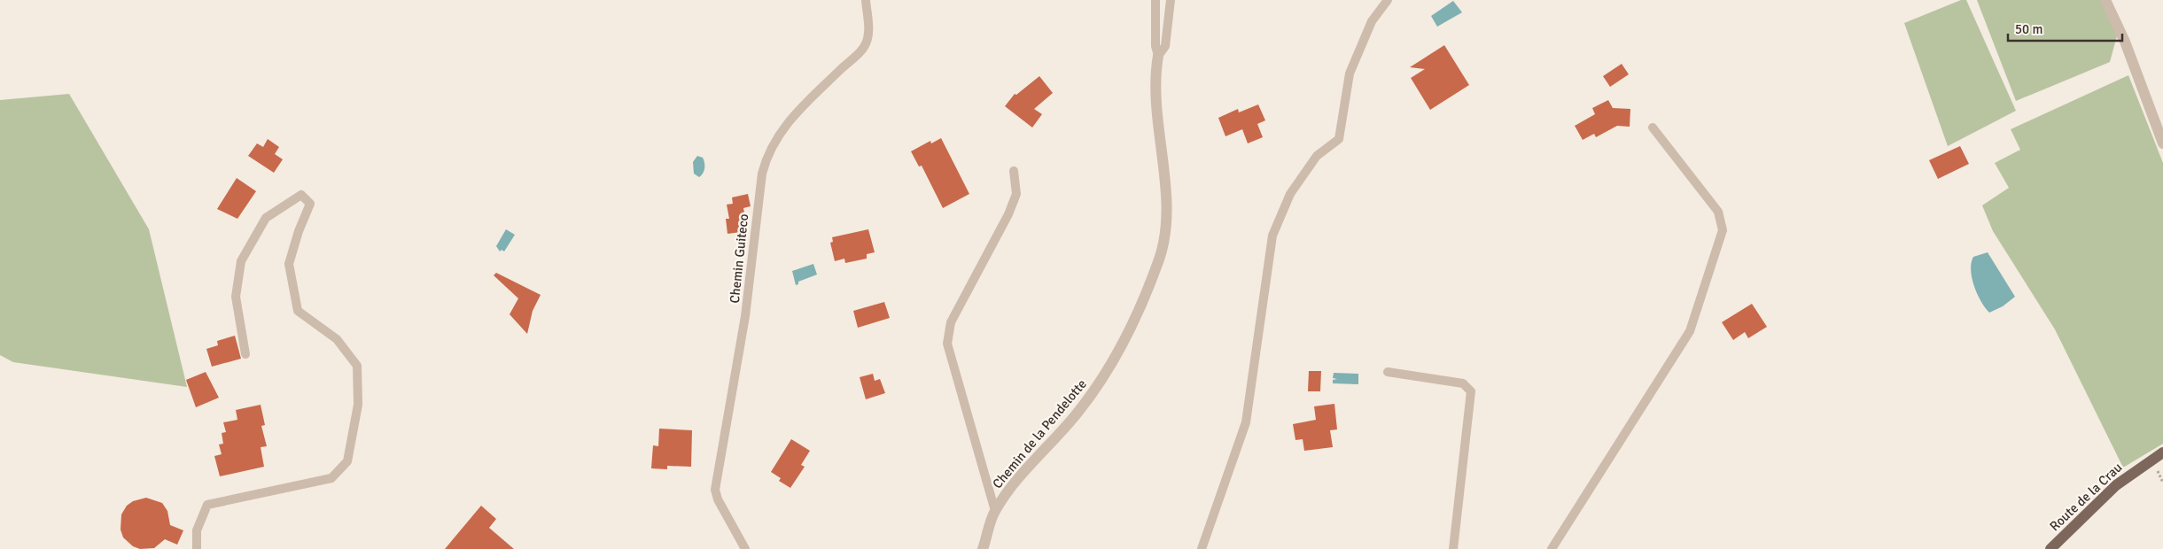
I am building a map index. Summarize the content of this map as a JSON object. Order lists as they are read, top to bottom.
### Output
{
  "streets": {
    "main road": ["Route de la Crau"],
    "street": ["Chemin de la Pendelotte"],
    "lane": ["Chemin Guiteco"]
  },
  "scale_bar": "50 m"
}
